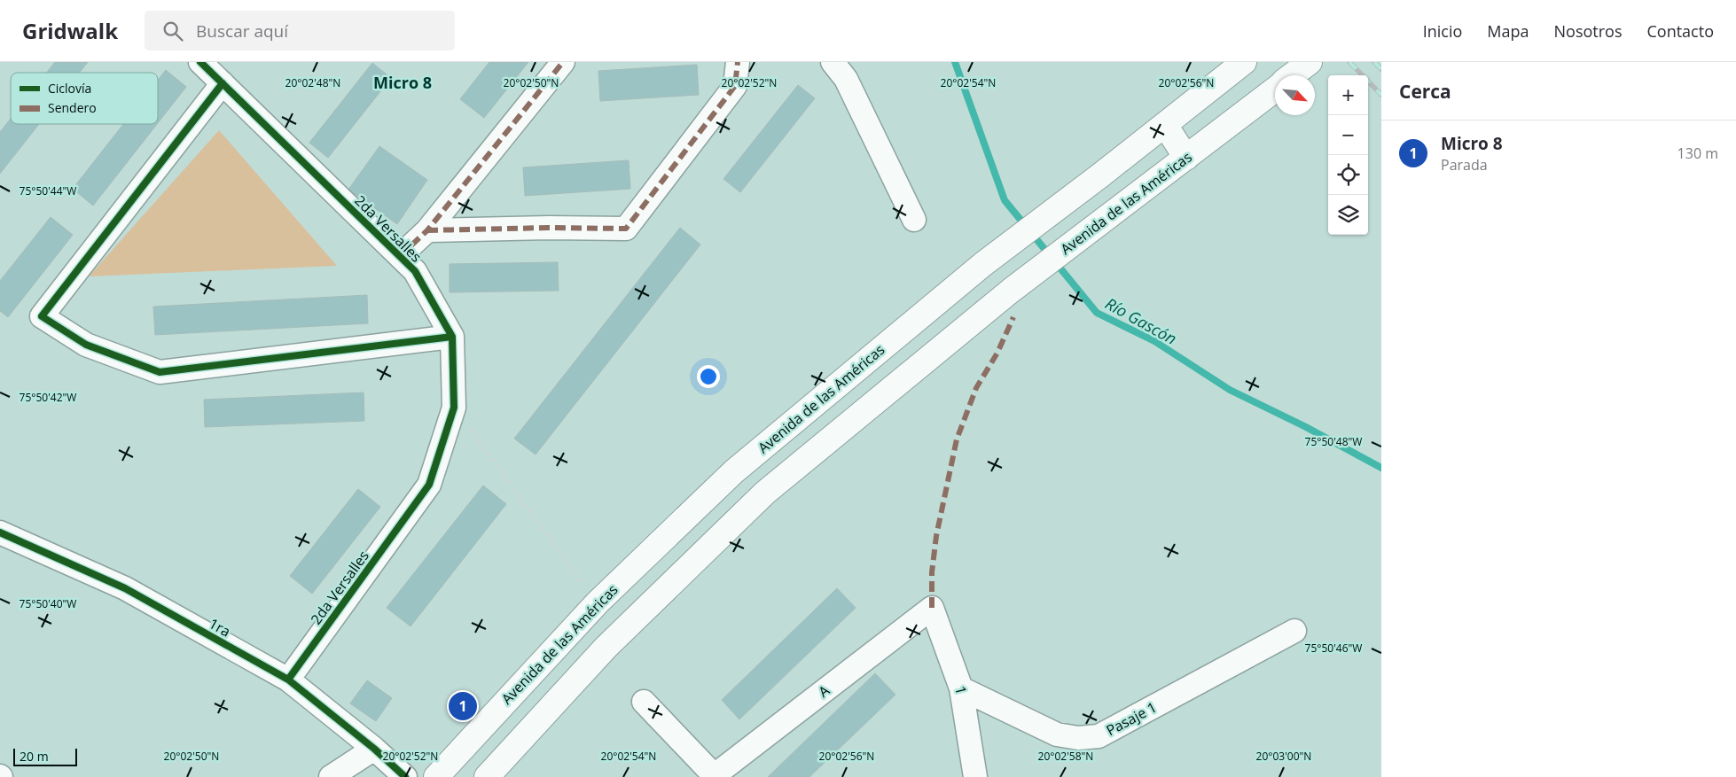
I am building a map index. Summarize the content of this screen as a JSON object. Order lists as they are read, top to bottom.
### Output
{
  "streets": {
    "main road": ["Avenida de las Américas"],
    "street": [
      "2da Versalles",
      "1ra",
      "1",
      "A",
      "Pasaje 1"
    ]
  },
  "crossings": [
    ["2da Versalles", "1ra"],
    ["1", "A"],
    ["1", "Pasaje 1"]
  ],
  "districts": ["Micro 8"],
  "water": ["Río Gascón"],
  "legend": ["Ciclovía", "Sendero"],
  "scale_bar": "20 m",
  "north": "bottom right",
  "page": {
    "header": "Gridwalk",
    "search": "Buscar aquí",
    "nav": [
      "Inicio",
      "Mapa",
      "Nosotros",
      "Contacto"
    ],
    "heading": "Cerca",
    "map_buttons": ["+", "−"],
    "list": [
      {
        "mark": "1",
        "name": "Micro 8",
        "note": "Parada",
        "value": "130 m"
      }
    ],
    "pins": "1",
    "scale": "20 m"
  },
  "coordinates": [
    "20°02'56\"N",
    "20°02'48\"N",
    "20°02'50\"N",
    "20°02'52\"N",
    "20°02'54\"N",
    "75°50'44\"W",
    "75°50'42\"W",
    "75°50'48\"W",
    "75°50'40\"W",
    "75°50'46\"W",
    "20°02'58\"N",
    "20°03'00\"N"
  ]
}
